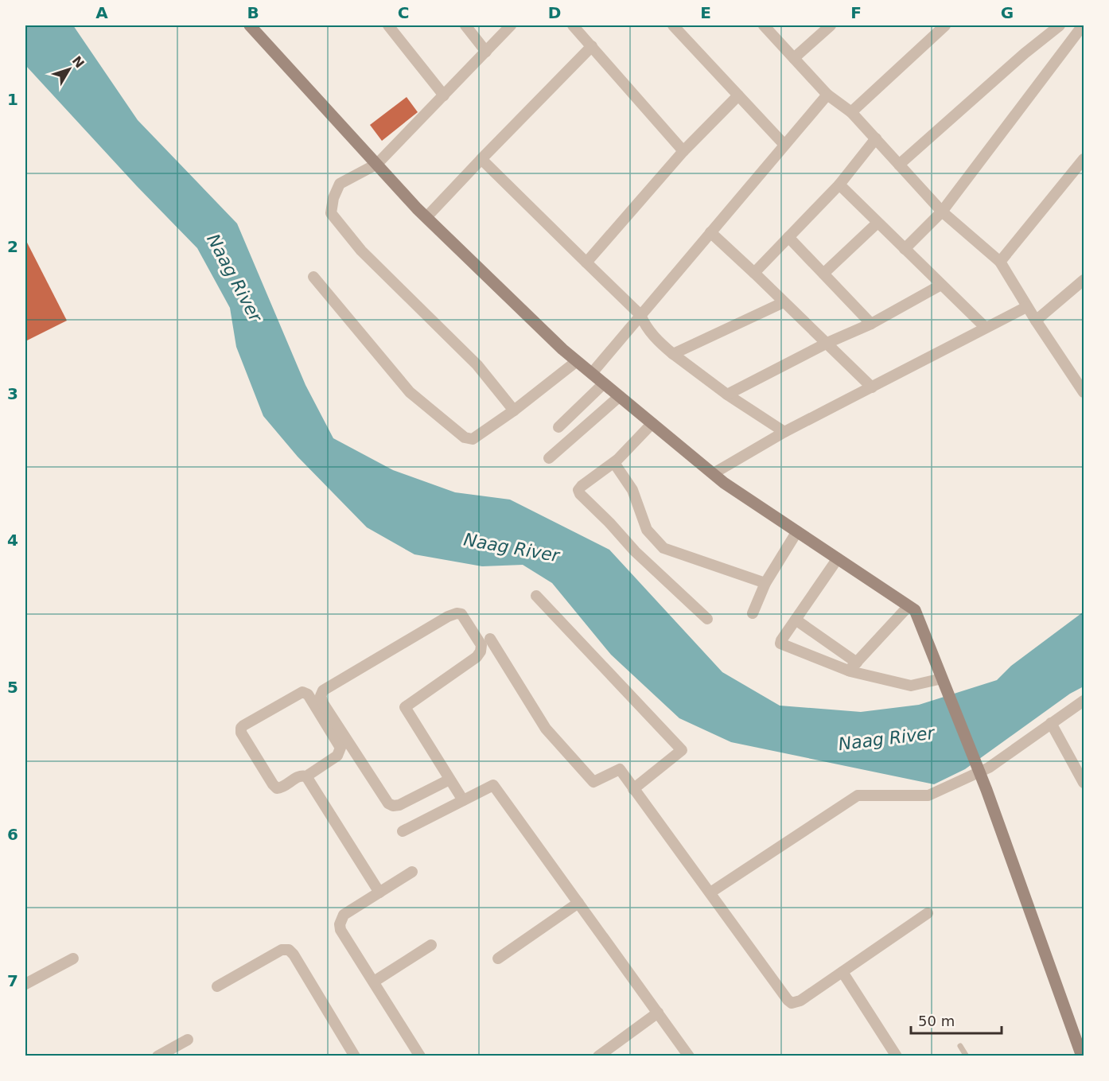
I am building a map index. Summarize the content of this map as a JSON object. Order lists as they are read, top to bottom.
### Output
{
  "water": ["Naag River"],
  "scale_bar": "50 m",
  "north": "top right",
  "grid": {
    "columns": [
      "A",
      "B",
      "C",
      "D",
      "E",
      "F",
      "G"
    ],
    "rows": [
      "1",
      "2",
      "3",
      "4",
      "5",
      "6",
      "7"
    ]
  }
}
